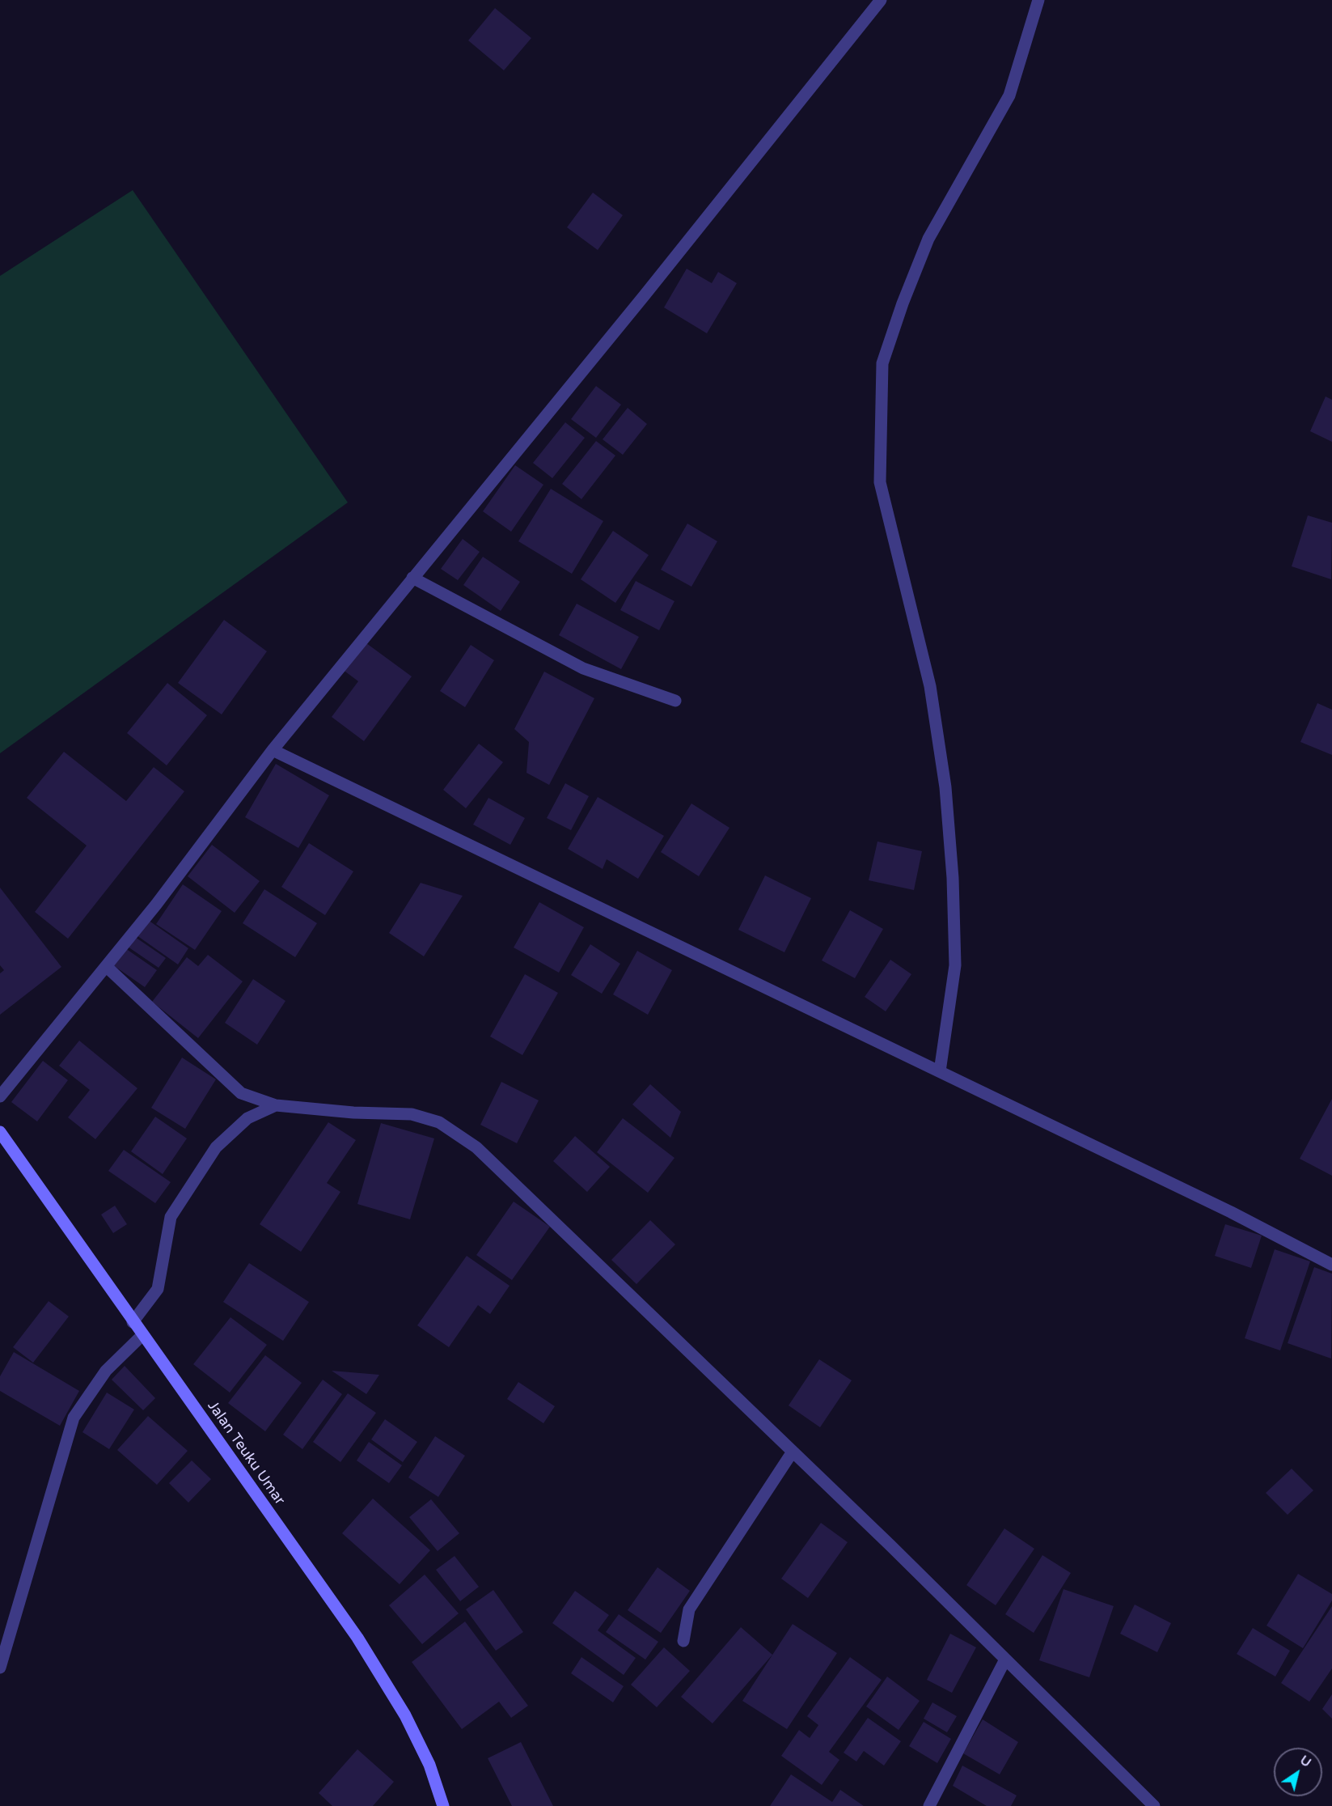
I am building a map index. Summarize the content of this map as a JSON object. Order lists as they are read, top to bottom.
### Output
{
  "streets": {
    "main road": ["Jalan Teuku Umar"]
  },
  "north": "top right"
}
